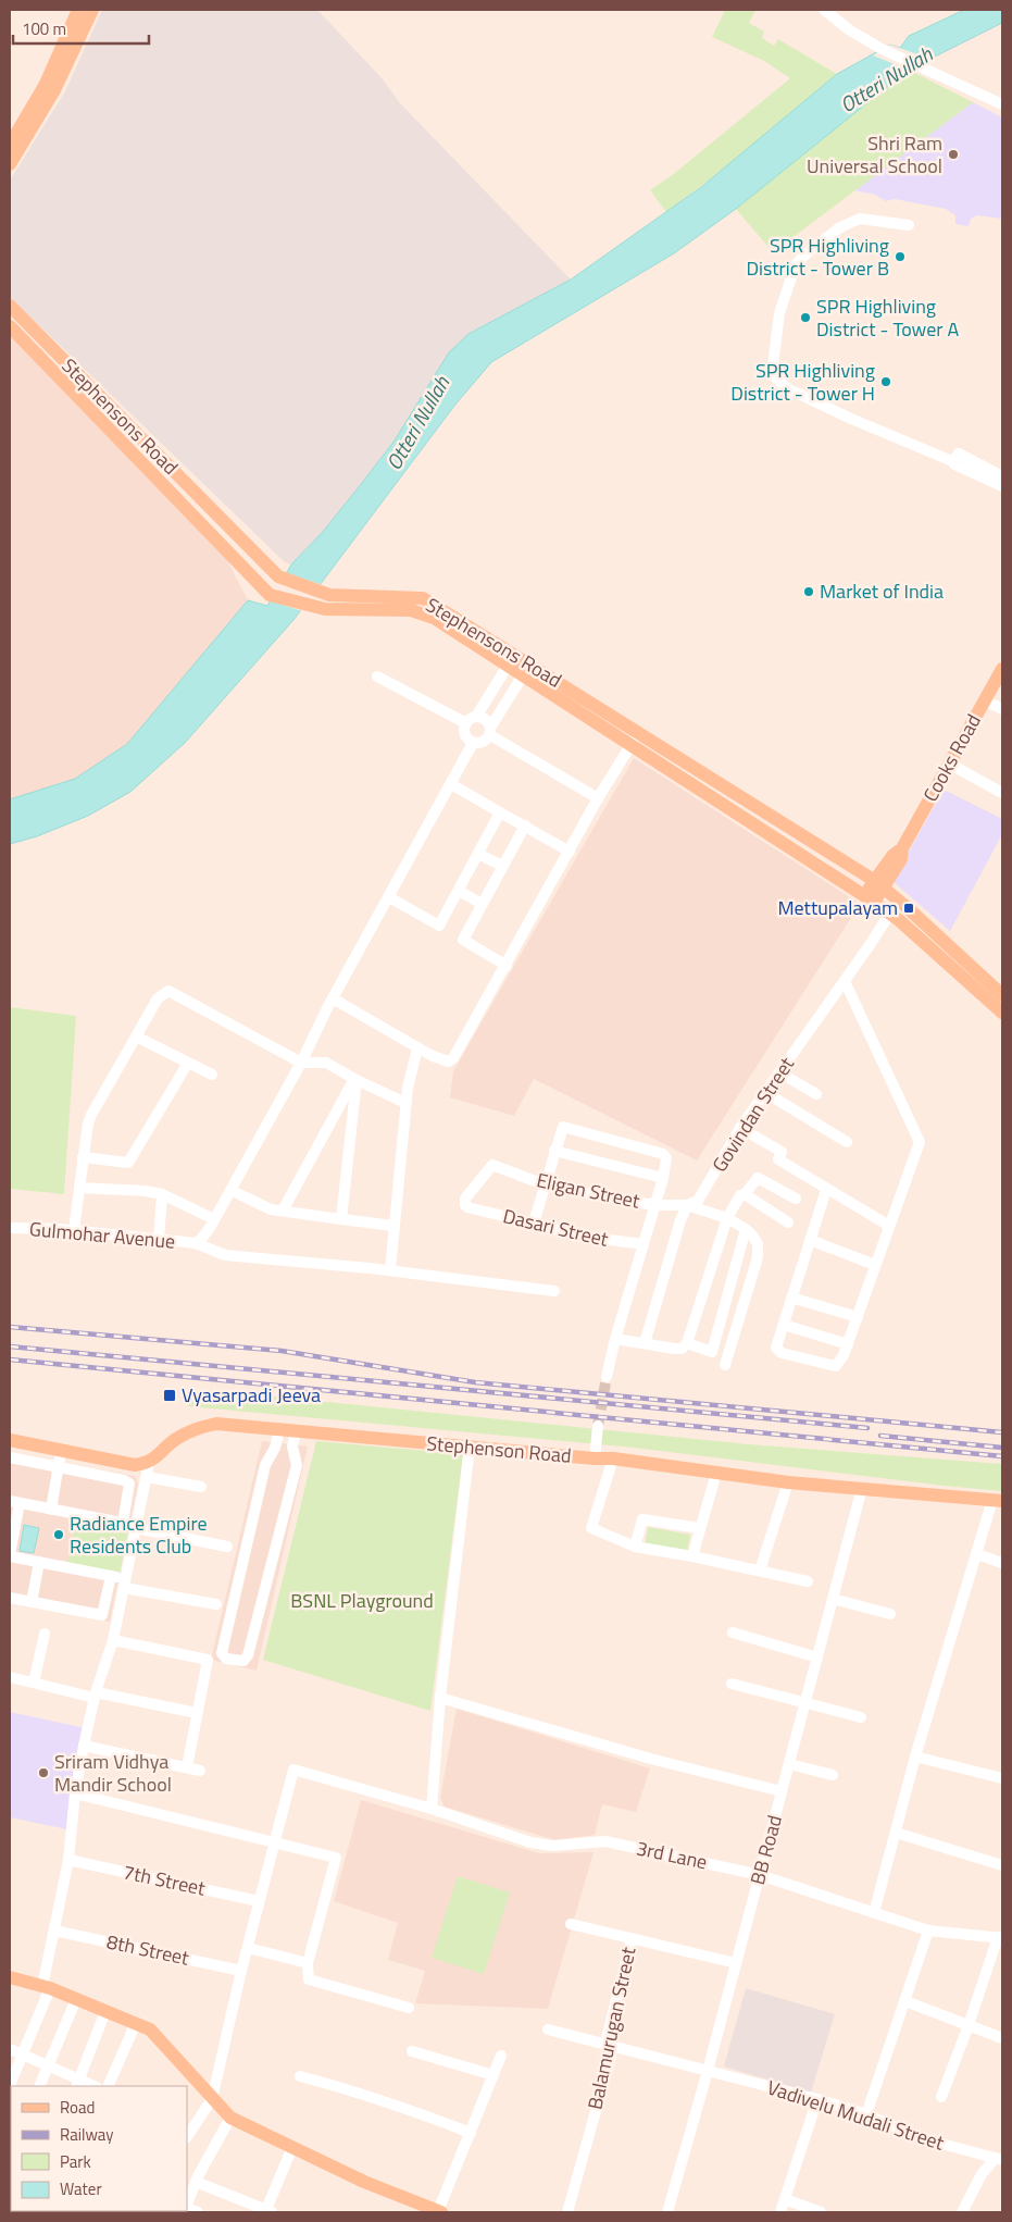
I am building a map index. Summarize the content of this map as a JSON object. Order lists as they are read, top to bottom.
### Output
{
  "streets": {
    "main road": ["Stephensons Road", "Cooks Road", "Stephenson Road"],
    "street": [
      "Govindan Street",
      "Eligan Street",
      "Dasari Street",
      "Gulmohar Avenue",
      "BB Road",
      "3rd Lane",
      "7th Street",
      "8th Street",
      "Balamurugan Street",
      "Vadivelu Mudali Street"
    ]
  },
  "crossings": [
    ["Stephensons Road", "Cooks Road"],
    ["Stephensons Road", "Govindan Street"],
    ["Govindan Street", "Eligan Street"],
    ["Eligan Street", "Dasari Street"],
    ["Stephenson Road", "BB Road"],
    ["BB Road", "3rd Lane"],
    ["BB Road", "Vadivelu Mudali Street"],
    ["Balamurugan Street", "Vadivelu Mudali Street"]
  ],
  "water": ["Otteri Nullah"],
  "parks": ["BSNL Playground"],
  "places": {
    "other": [
      "Shri Ram Universal School",
      "SPR Highliving District - Tower B",
      "SPR Highliving District - Tower A",
      "SPR Highliving District - Tower H",
      "Market of India",
      "Radiance Empire Residents Club",
      "Sriram Vidhya Mandir School"
    ],
    "transit": ["Mettupalayam", "Vyasarpadi Jeeva"]
  },
  "legend": [
    "Road",
    "Railway",
    "Park",
    "Water"
  ],
  "scale_bar": "100 m"
}
